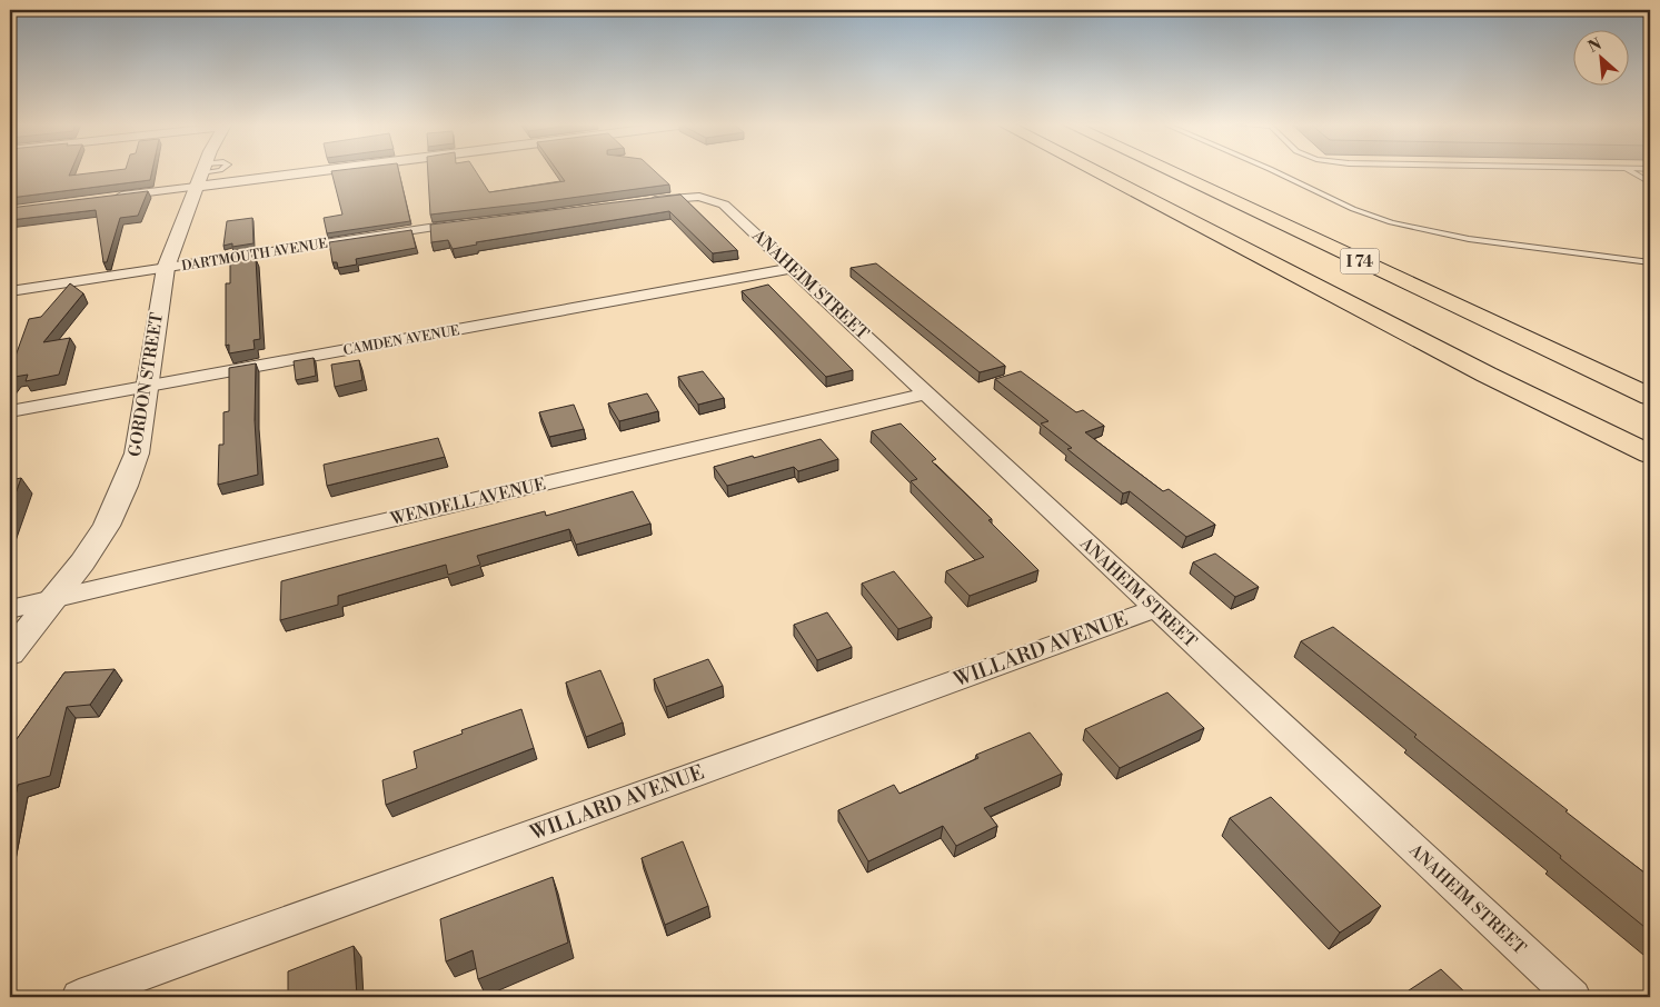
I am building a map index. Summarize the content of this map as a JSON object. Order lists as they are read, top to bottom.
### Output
{
  "streets": {
    "highway": ["I 74"],
    "street": [
      "DARTMOUTH AVENUE",
      "ANAHEIM STREET",
      "CAMDEN AVENUE",
      "GORDON STREET",
      "WENDELL AVENUE",
      "WILLARD AVENUE"
    ]
  },
  "crossings": [
    ["DARTMOUTH AVENUE", "GORDON STREET"],
    ["ANAHEIM STREET", "CAMDEN AVENUE"],
    ["ANAHEIM STREET", "WENDELL AVENUE"],
    ["ANAHEIM STREET", "WILLARD AVENUE"],
    ["CAMDEN AVENUE", "GORDON STREET"],
    ["GORDON STREET", "WENDELL AVENUE"]
  ],
  "north": "top left"
}
